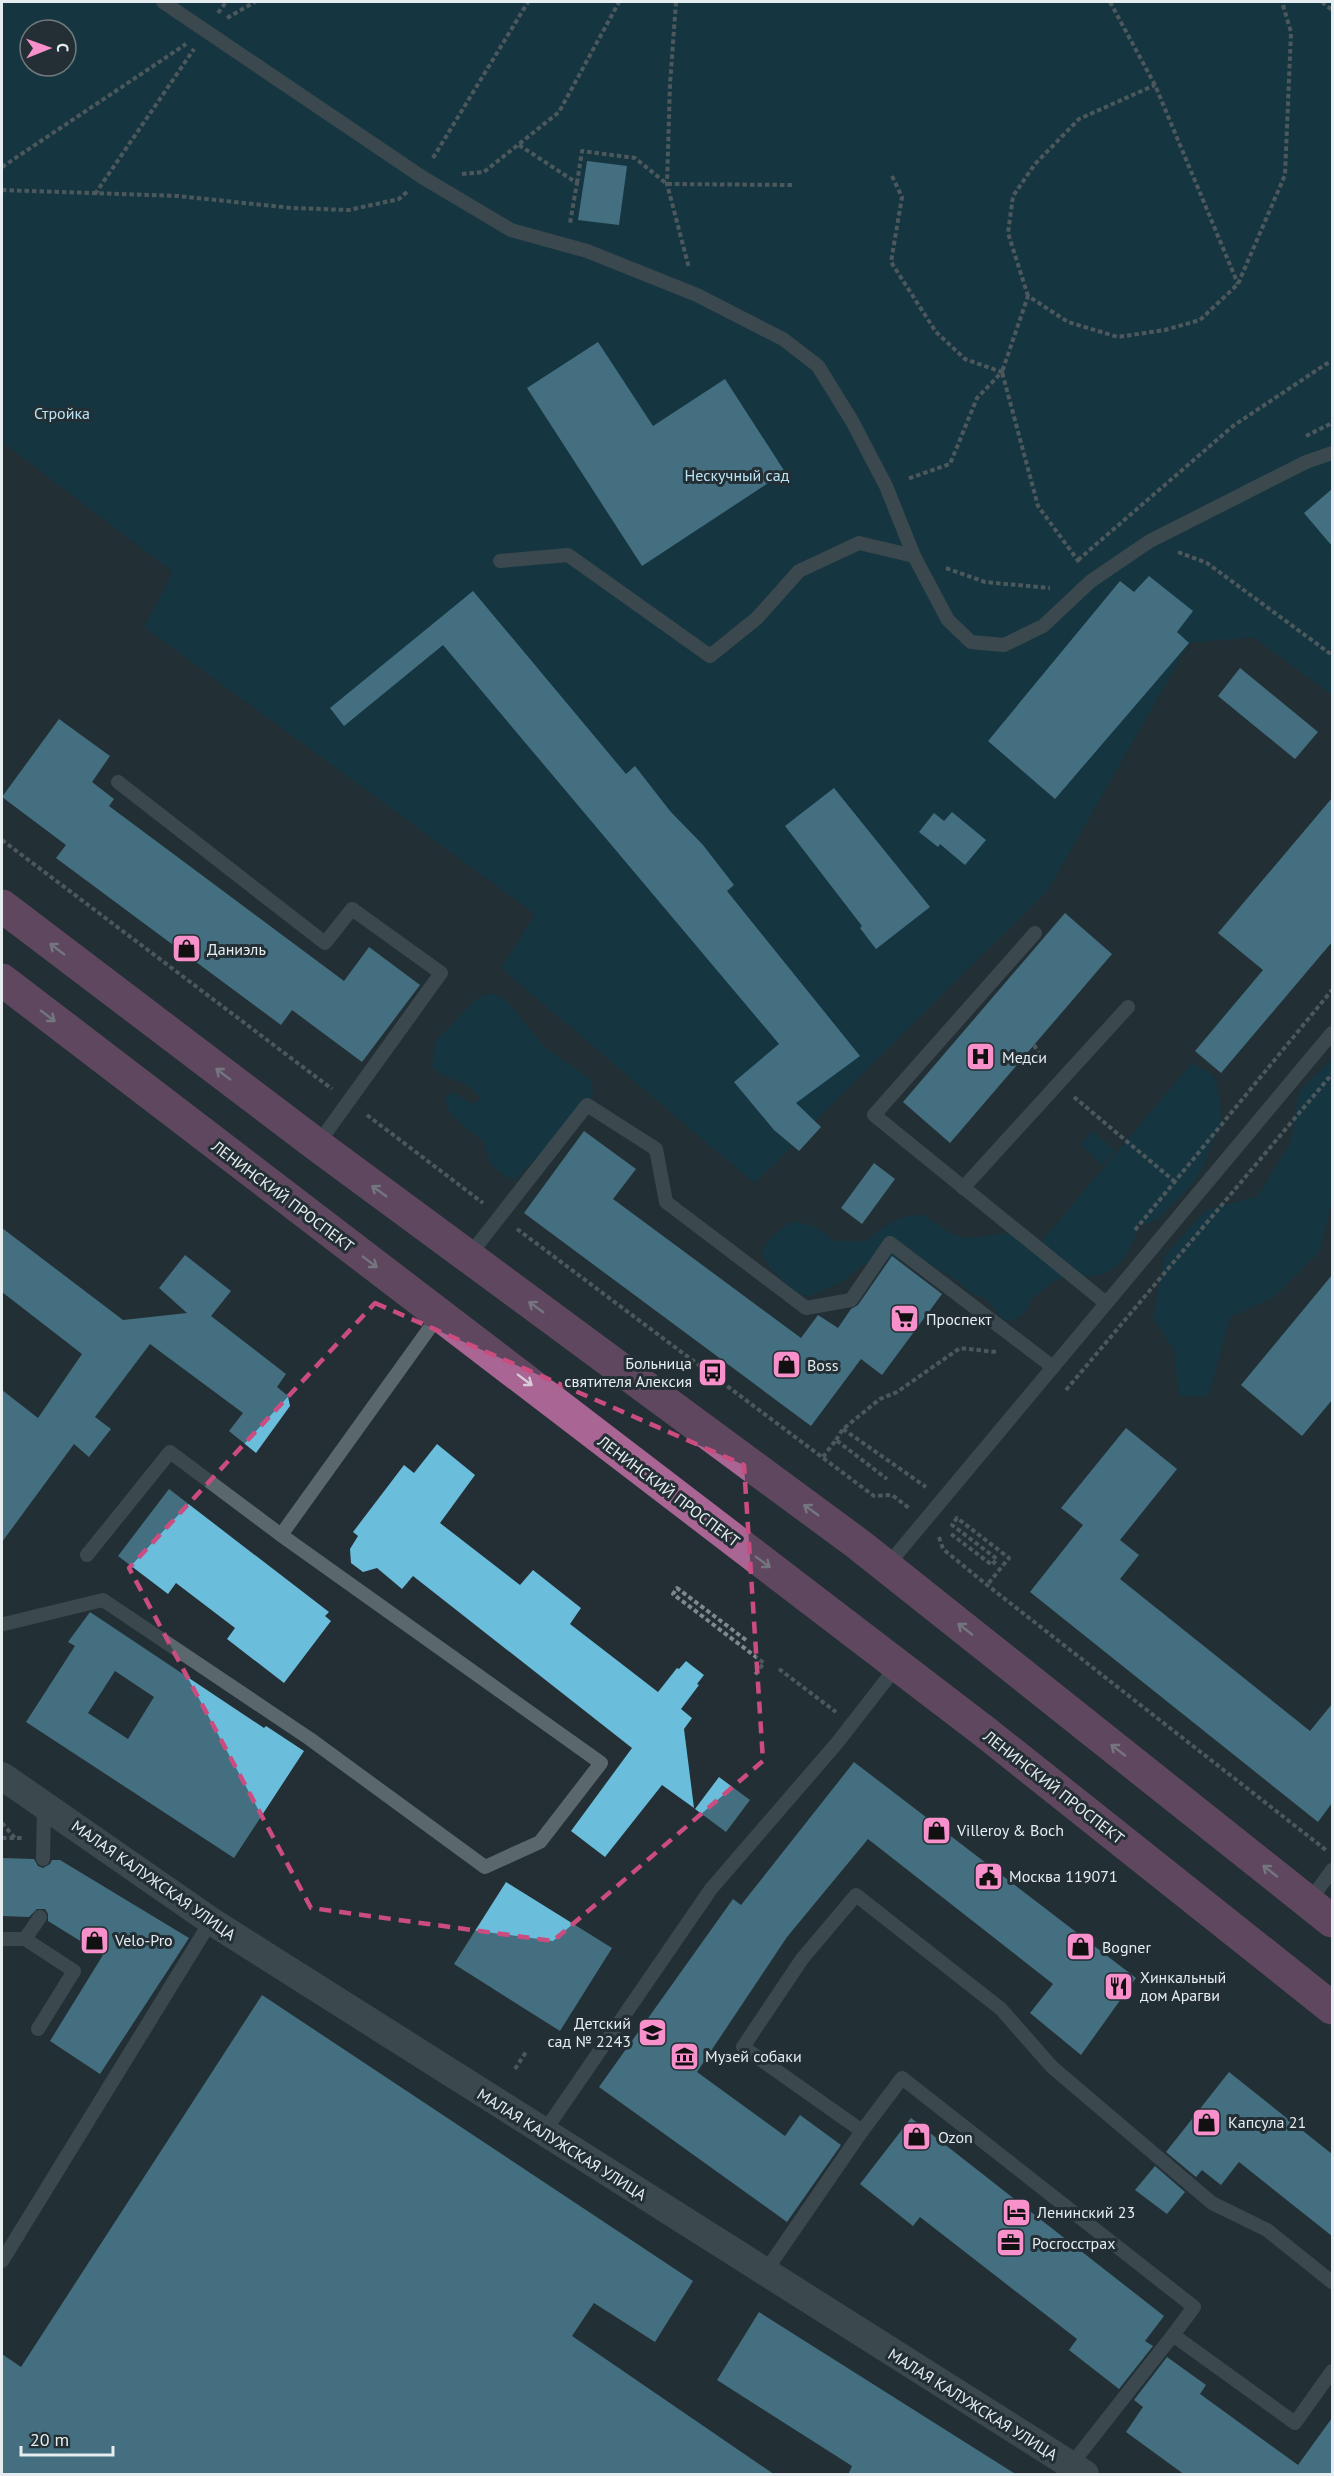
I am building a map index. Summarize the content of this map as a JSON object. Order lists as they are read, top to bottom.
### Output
{
  "streets": {
    "main road": ["ЛЕНИНСКИЙ ПРОСПЕКТ"],
    "street": ["МАЛАЯ КАЛУЖСКАЯ УЛИЦА"]
  },
  "parks": ["Стройка", "Нескучный сад"],
  "places": {
    "shop": [
      "Даниэль",
      "Boss",
      "Villeroy & Boch",
      "Velo-Pro",
      "Bogner",
      "Капсула 21",
      "Ozon"
    ],
    "hospital": ["Медси"],
    "supermarket": ["Проспект"],
    "bus stop": ["Больница святителя Алексия"],
    "public building": ["Москва 119071"],
    "restaurant": ["Хинкальный дом Арагви"],
    "school or university": ["Детский сад № 2243"],
    "museum": ["Музей собаки"],
    "hotel": ["Ленинский 23"],
    "office": ["Росгосстрах"]
  },
  "scale_bar": "20 m",
  "north": "right"
}
